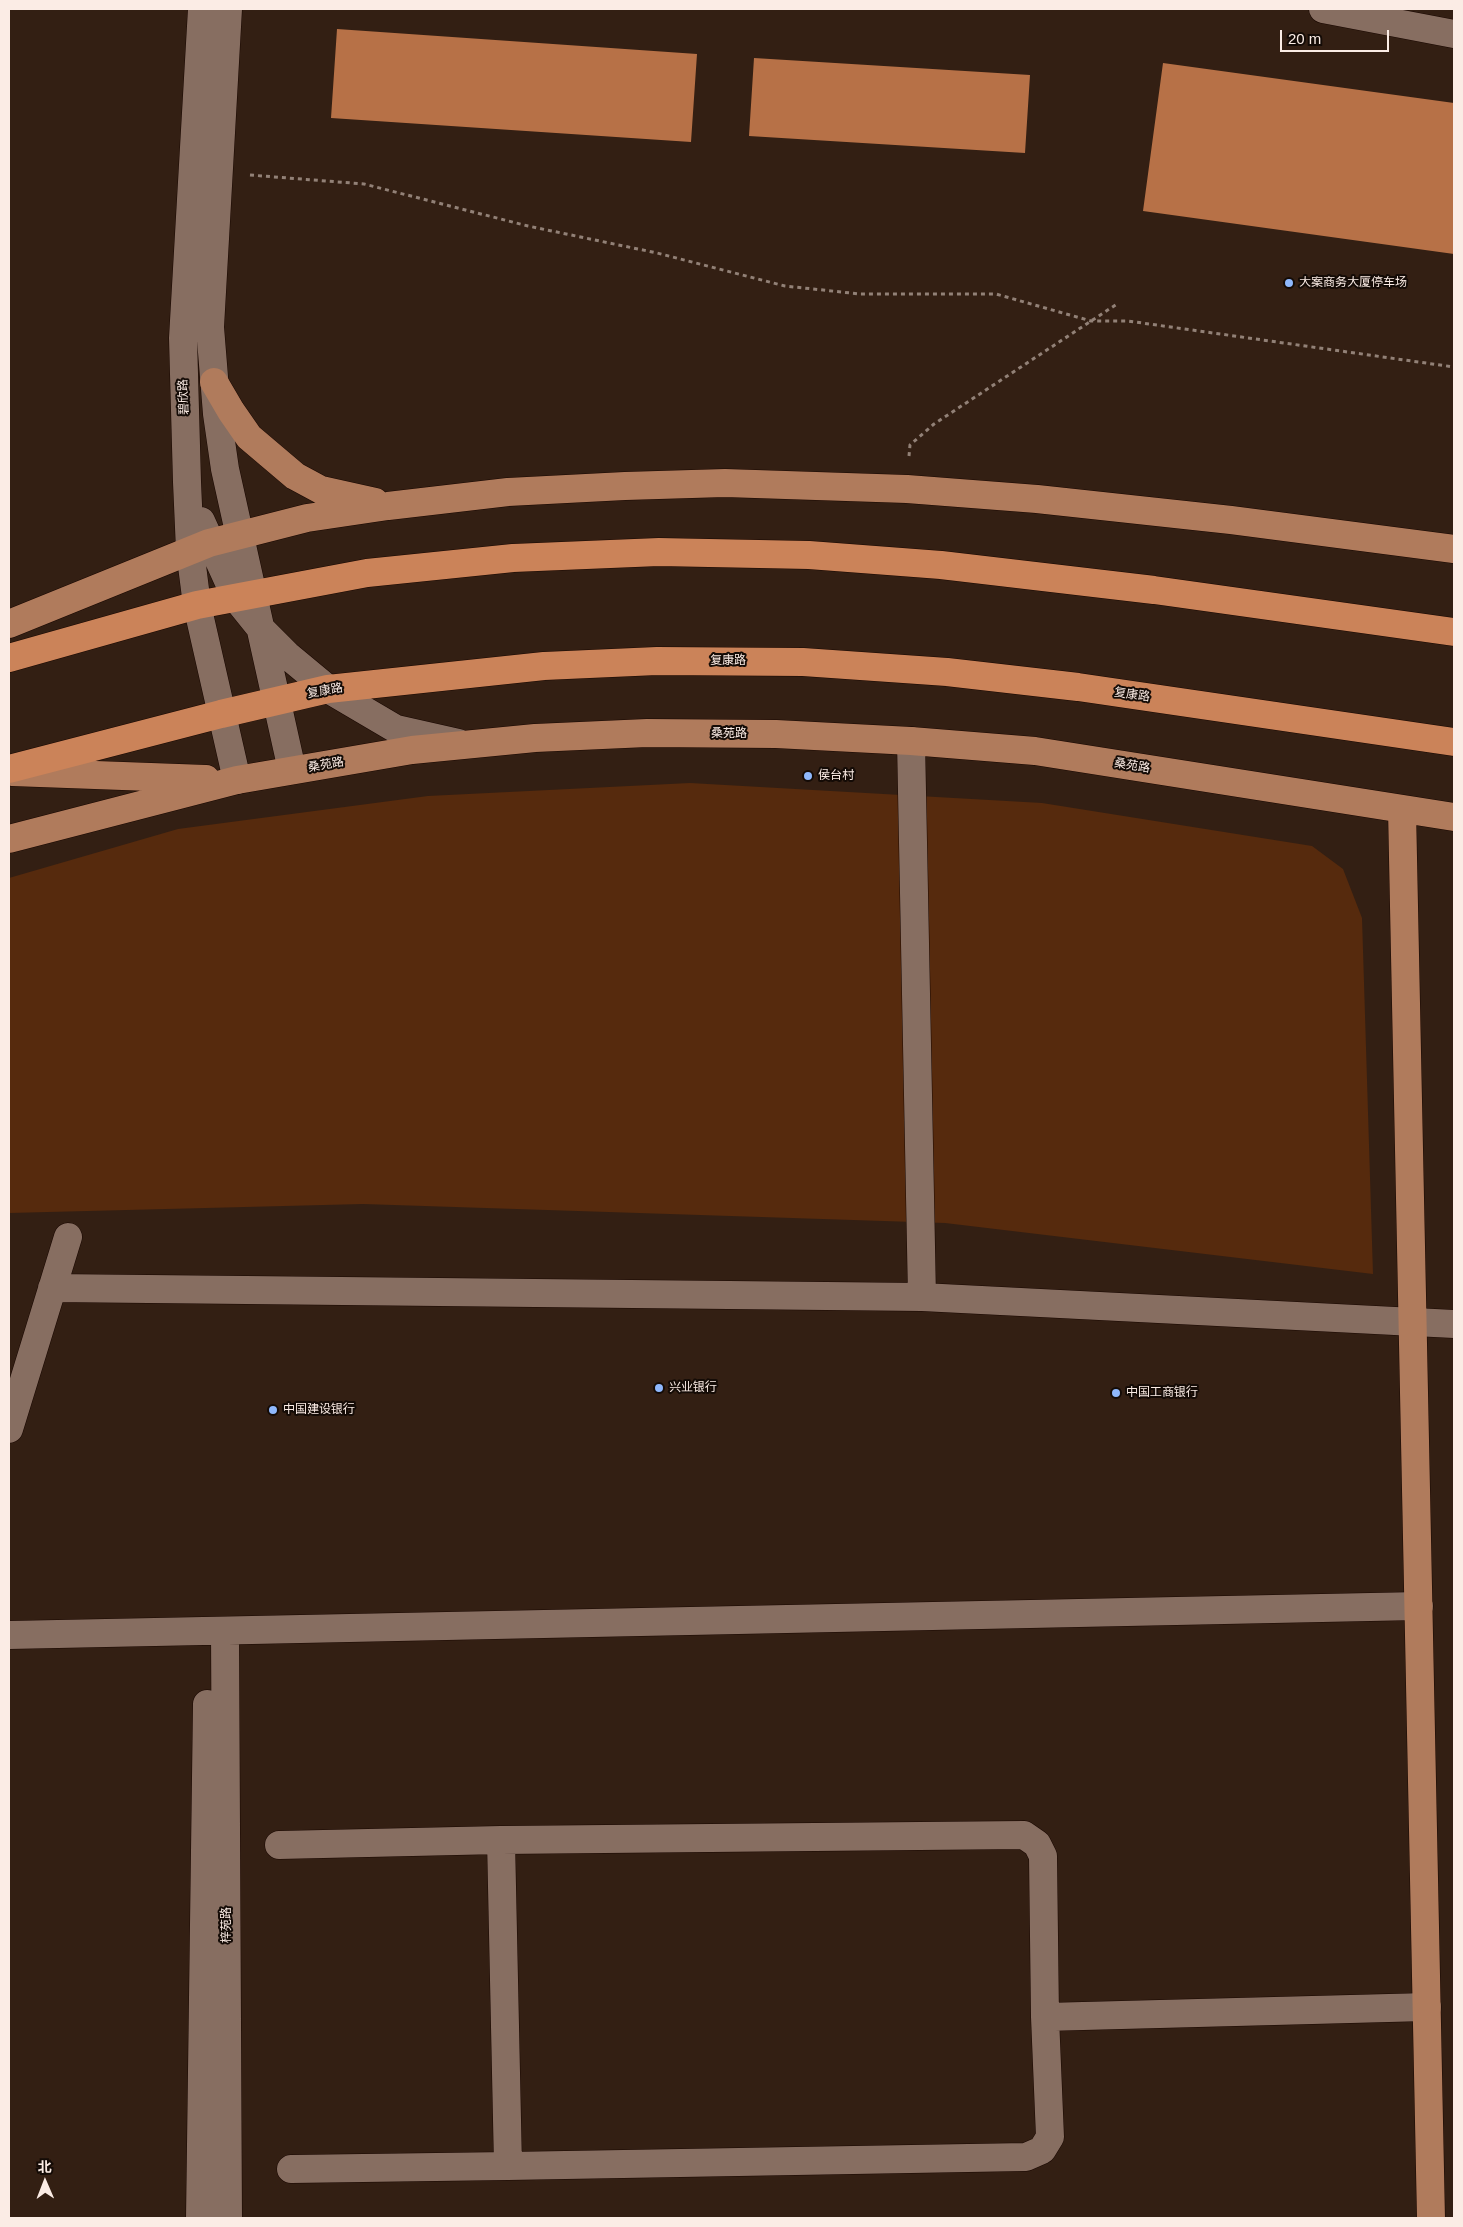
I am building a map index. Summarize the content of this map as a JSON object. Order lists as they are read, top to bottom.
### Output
{
  "streets": {
    "highway": ["复康路"],
    "main road": ["桑苑路"],
    "street": ["碧欣路", "梓苑路"]
  },
  "places": [
    "大案商务大厦停车场",
    "侯台村",
    "兴业银行",
    "中国工商银行",
    "中国建设银行"
  ],
  "scale_bar": "20 m",
  "north": "top"
}
